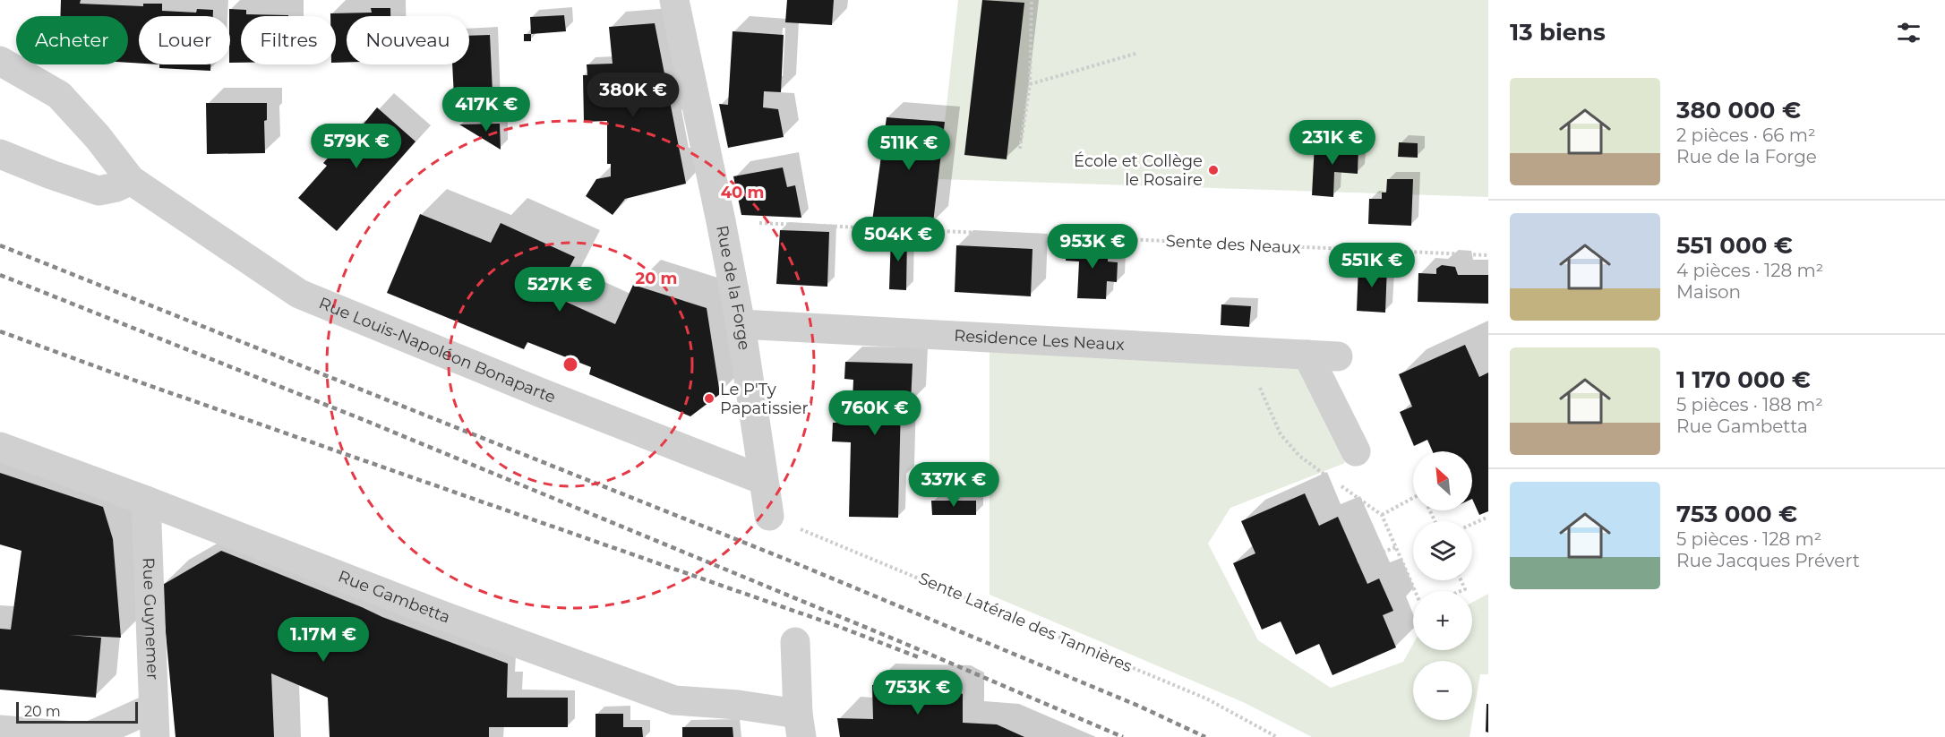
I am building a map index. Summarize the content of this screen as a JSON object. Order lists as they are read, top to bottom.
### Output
{
  "streets": {
    "street": [
      "Rue de la Forge",
      "Residence Les Neaux",
      "Rue Louis-Napoléon Bonaparte",
      "Rue Gambetta",
      "Rue Guynemer"
    ],
    "path": ["Sente des Neaux", "Sente Latérale des Tannières"]
  },
  "crossings": [
    ["Sente des Neaux", "Rue de la Forge"],
    ["Rue de la Forge", "Residence Les Neaux"],
    ["Rue de la Forge", "Rue Louis-Napoléon Bonaparte"],
    ["Rue de la Forge", "Sente Latérale des Tannières"],
    ["Rue Gambetta", "Rue Guynemer"]
  ],
  "places": ["École et Collège le Rosaire", "Le P'Ty Papatissier"],
  "scale_bar": "20 m",
  "north": "top left",
  "page": {
    "heading": "13 biens",
    "chip": [
      "Acheter",
      "Louer",
      "Filtres",
      "Nouveau"
    ],
    "list": [
      {
        "name": "380 000 €",
        "note": "2 pièces · 66 m² · Rue de la Forge"
      },
      {
        "name": "551 000 €",
        "note": "4 pièces · 128 m² · Maison"
      },
      {
        "name": "1 170 000 €",
        "note": "5 pièces · 188 m² · Rue Gambetta"
      },
      {
        "name": "753 000 €",
        "note": "5 pièces · 128 m² · Rue Jacques Prévert"
      }
    ],
    "price": [
      "380K €",
      "417K €",
      "231K €",
      "579K €",
      "511K €",
      "504K €",
      "953K €",
      "551K €",
      "527K €",
      "760K €",
      "337K €",
      "1.17M €",
      "753K €"
    ],
    "map_buttons": ["+", "−"],
    "scale": "20 m"
  },
  "rings": ["40 m", "20 m"]
}
